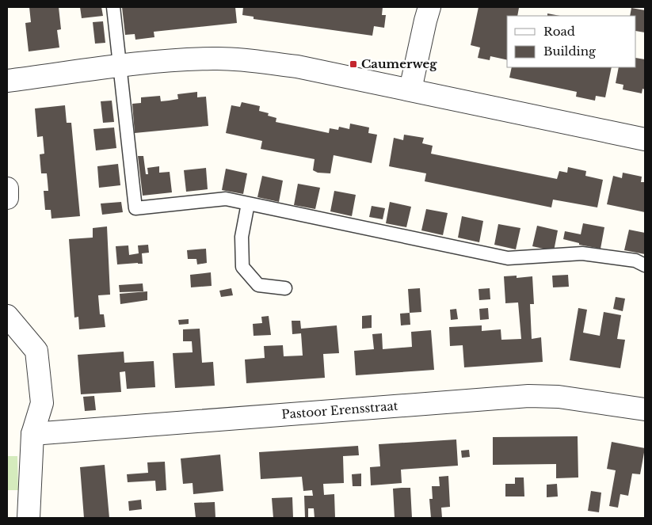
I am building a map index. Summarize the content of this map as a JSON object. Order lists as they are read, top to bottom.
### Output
{
  "streets": {
    "street": ["Pastoor Erensstraat"]
  },
  "places": {
    "transit": ["Caumerweg"]
  },
  "legend": ["Road", "Building"]
}
